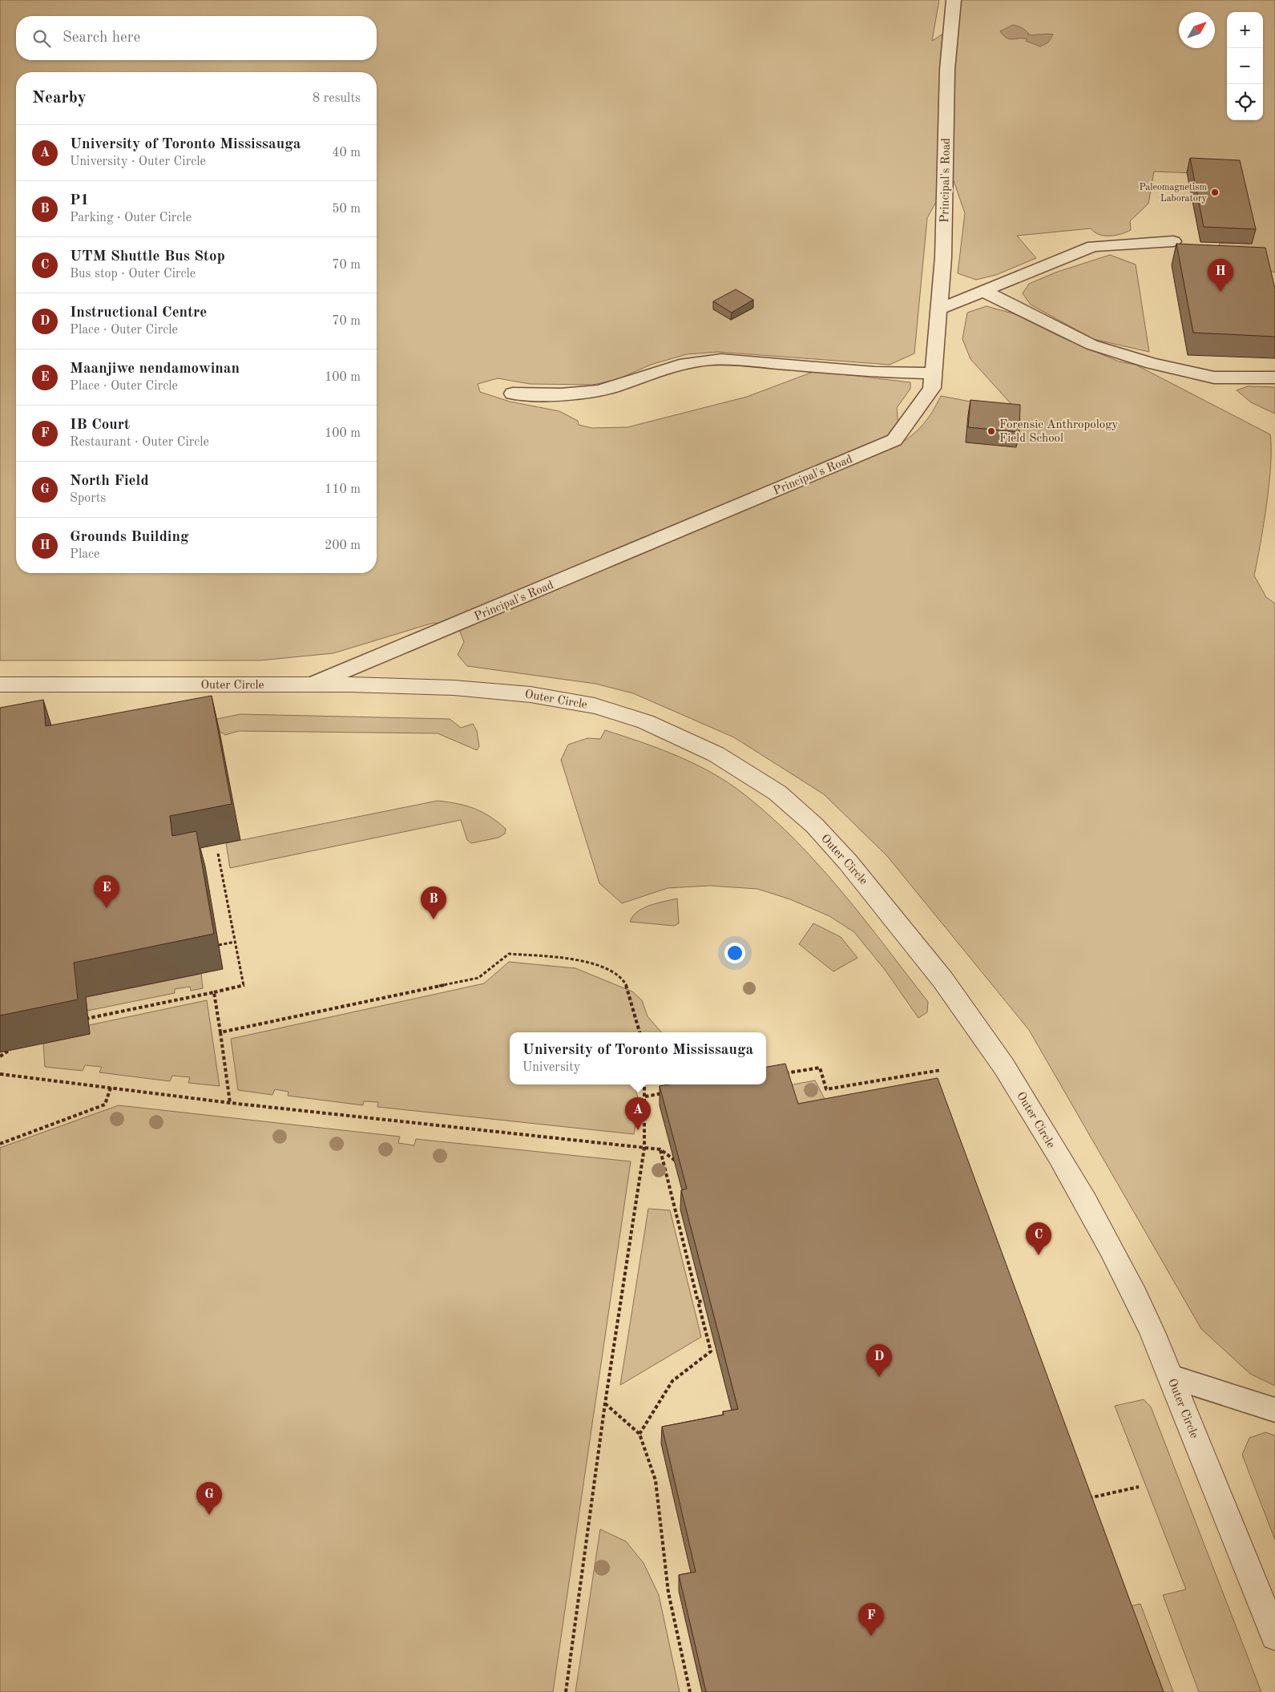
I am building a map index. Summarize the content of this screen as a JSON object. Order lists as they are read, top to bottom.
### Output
{
  "streets": {
    "street": ["Outer Circle"],
    "lane": ["Principal's Road"]
  },
  "crossings": [
    ["Principal's Road", "Outer Circle"]
  ],
  "places": ["Paleomagnetism Laboratory", "Forensic Anthropology Field School"],
  "north": "top right",
  "page": {
    "map_buttons": ["+", "−"],
    "search": "Search here",
    "heading": ["Nearby", "8 results"],
    "list": [
      {
        "mark": "A",
        "name": "University of Toronto Mississauga",
        "note": "University · Outer Circle",
        "value": "40 m"
      },
      {
        "mark": "B",
        "name": "P1",
        "note": "Parking · Outer Circle",
        "value": "50 m"
      },
      {
        "mark": "C",
        "name": "UTM Shuttle Bus Stop",
        "note": "Bus stop · Outer Circle",
        "value": "70 m"
      },
      {
        "mark": "D",
        "name": "Instructional Centre",
        "note": "Place · Outer Circle",
        "value": "70 m"
      },
      {
        "mark": "E",
        "name": "Maanjiwe nendamowinan",
        "note": "Place · Outer Circle",
        "value": "100 m"
      },
      {
        "mark": "F",
        "name": "IB Court",
        "note": "Restaurant · Outer Circle",
        "value": "100 m"
      },
      {
        "mark": "G",
        "name": "North Field",
        "note": "Sports",
        "value": "110 m"
      },
      {
        "mark": "H",
        "name": "Grounds Building",
        "note": "Place",
        "value": "200 m"
      }
    ],
    "pins": [
      "H",
      "E",
      "B",
      "A",
      "C",
      "D",
      "G",
      "F"
    ],
    "popup": ["University of Toronto Mississauga", "University"]
  }
}
